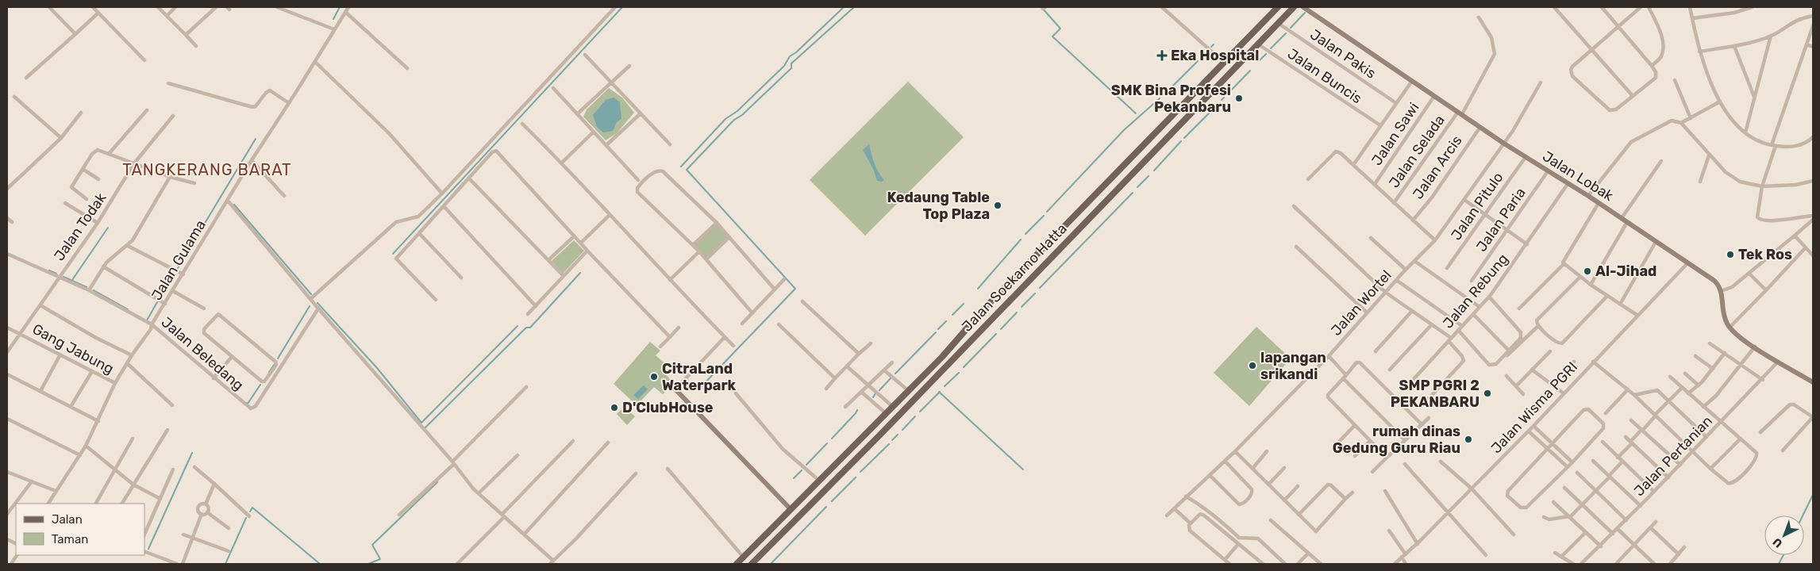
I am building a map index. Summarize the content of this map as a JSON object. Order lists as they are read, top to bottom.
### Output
{
  "streets": {
    "main road": ["Jalan Lobak", "Jalan Soekarno Hatta"],
    "street": [
      "Jalan Pakis",
      "Jalan Buncis",
      "Jalan Sawi",
      "Jalan Selada",
      "Jalan Arcis",
      "Jalan Pitulo",
      "Jalan Paria",
      "Jalan Todak",
      "Jalan Gulama",
      "Jalan Rebung",
      "Jalan Wortel",
      "Gang Jabung",
      "Jalan Beledang",
      "Jalan Wisma PGRI",
      "Jalan Pertanian"
    ]
  },
  "crossings": [
    ["Jalan Pakis", "Jalan Soekarno Hatta"],
    ["Jalan Buncis", "Jalan Soekarno Hatta"],
    ["Jalan Sawi", "Jalan Lobak"],
    ["Jalan Selada", "Jalan Lobak"],
    ["Jalan Arcis", "Jalan Lobak"],
    ["Jalan Lobak", "Jalan Pitulo"],
    ["Jalan Lobak", "Jalan Paria"],
    ["Jalan Lobak", "Jalan Rebung"],
    ["Jalan Lobak", "Jalan Wortel"],
    ["Jalan Lobak", "Jalan Wisma PGRI"],
    ["Jalan Todak", "Gang Jabung"],
    ["Jalan Todak", "Jalan Beledang"],
    ["Jalan Gulama", "Gang Jabung"],
    ["Jalan Gulama", "Jalan Beledang"]
  ],
  "districts": ["TANGKERANG BARAT"],
  "places": {
    "health": ["Eka Hospital"],
    "other": [
      "SMK Bina Profesi Pekanbaru",
      "Kedaung Table Top Plaza",
      "Tek Ros",
      "Al-Jihad",
      "lapangan srikandi",
      "CitraLand Waterpark",
      "SMP PGRI 2 PEKANBARU",
      "D'ClubHouse",
      "rumah dinas Gedung Guru Riau"
    ]
  },
  "legend": ["Jalan", "Taman"],
  "north": "bottom left"
}
